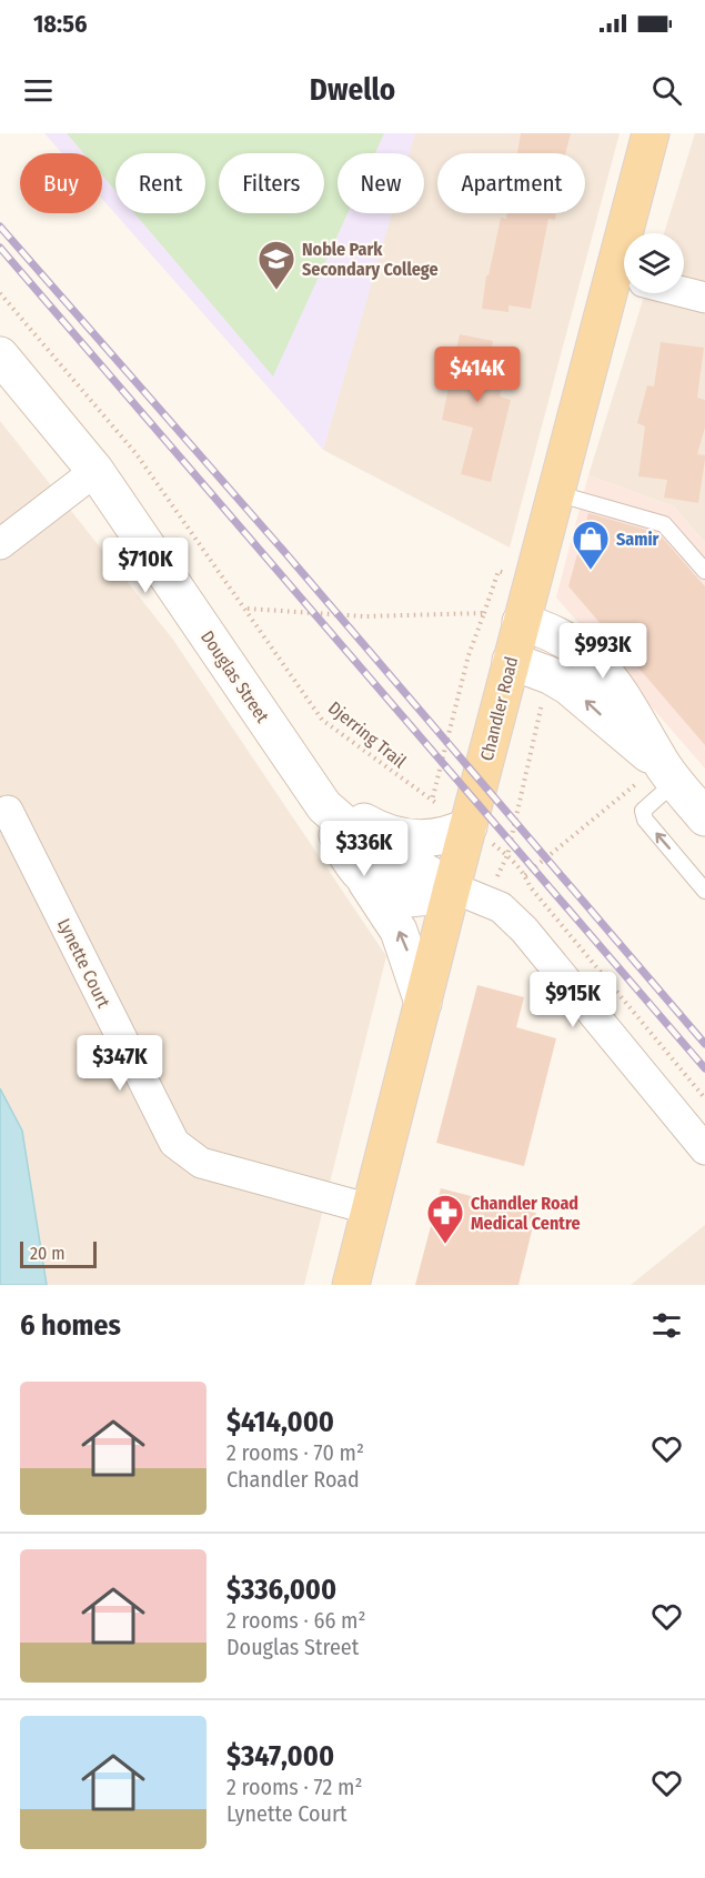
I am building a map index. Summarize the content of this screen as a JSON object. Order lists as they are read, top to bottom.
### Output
{
  "streets": {
    "main road": ["Douglas Street", "Chandler Road"],
    "street": ["Lynette Court"],
    "path": ["Djerring Trail"]
  },
  "crossings": [
    ["Douglas Street", "Chandler Road"],
    ["Chandler Road", "Djerring Trail"],
    ["Chandler Road", "Lynette Court"]
  ],
  "places": {
    "school or university": ["Noble Park Secondary College"],
    "shop": ["Samir"],
    "pharmacy": ["Chandler Road Medical Centre"]
  },
  "scale_bar": "20 m",
  "page": {
    "status": "18:56",
    "header": "Dwello",
    "chip": [
      "Buy",
      "Rent",
      "Filters",
      "New",
      "Apartment"
    ],
    "price": [
      "$414K",
      "$710K",
      "$993K",
      "$336K",
      "$915K",
      "$347K"
    ],
    "scale": "20 m",
    "heading": "6 homes",
    "list": [
      {
        "name": "$414,000",
        "note": "2 rooms · 70 m² · Chandler Road"
      },
      {
        "name": "$336,000",
        "note": "2 rooms · 66 m² · Douglas Street"
      },
      {
        "name": "$347,000",
        "note": "2 rooms · 72 m² · Lynette Court"
      }
    ]
  }
}
